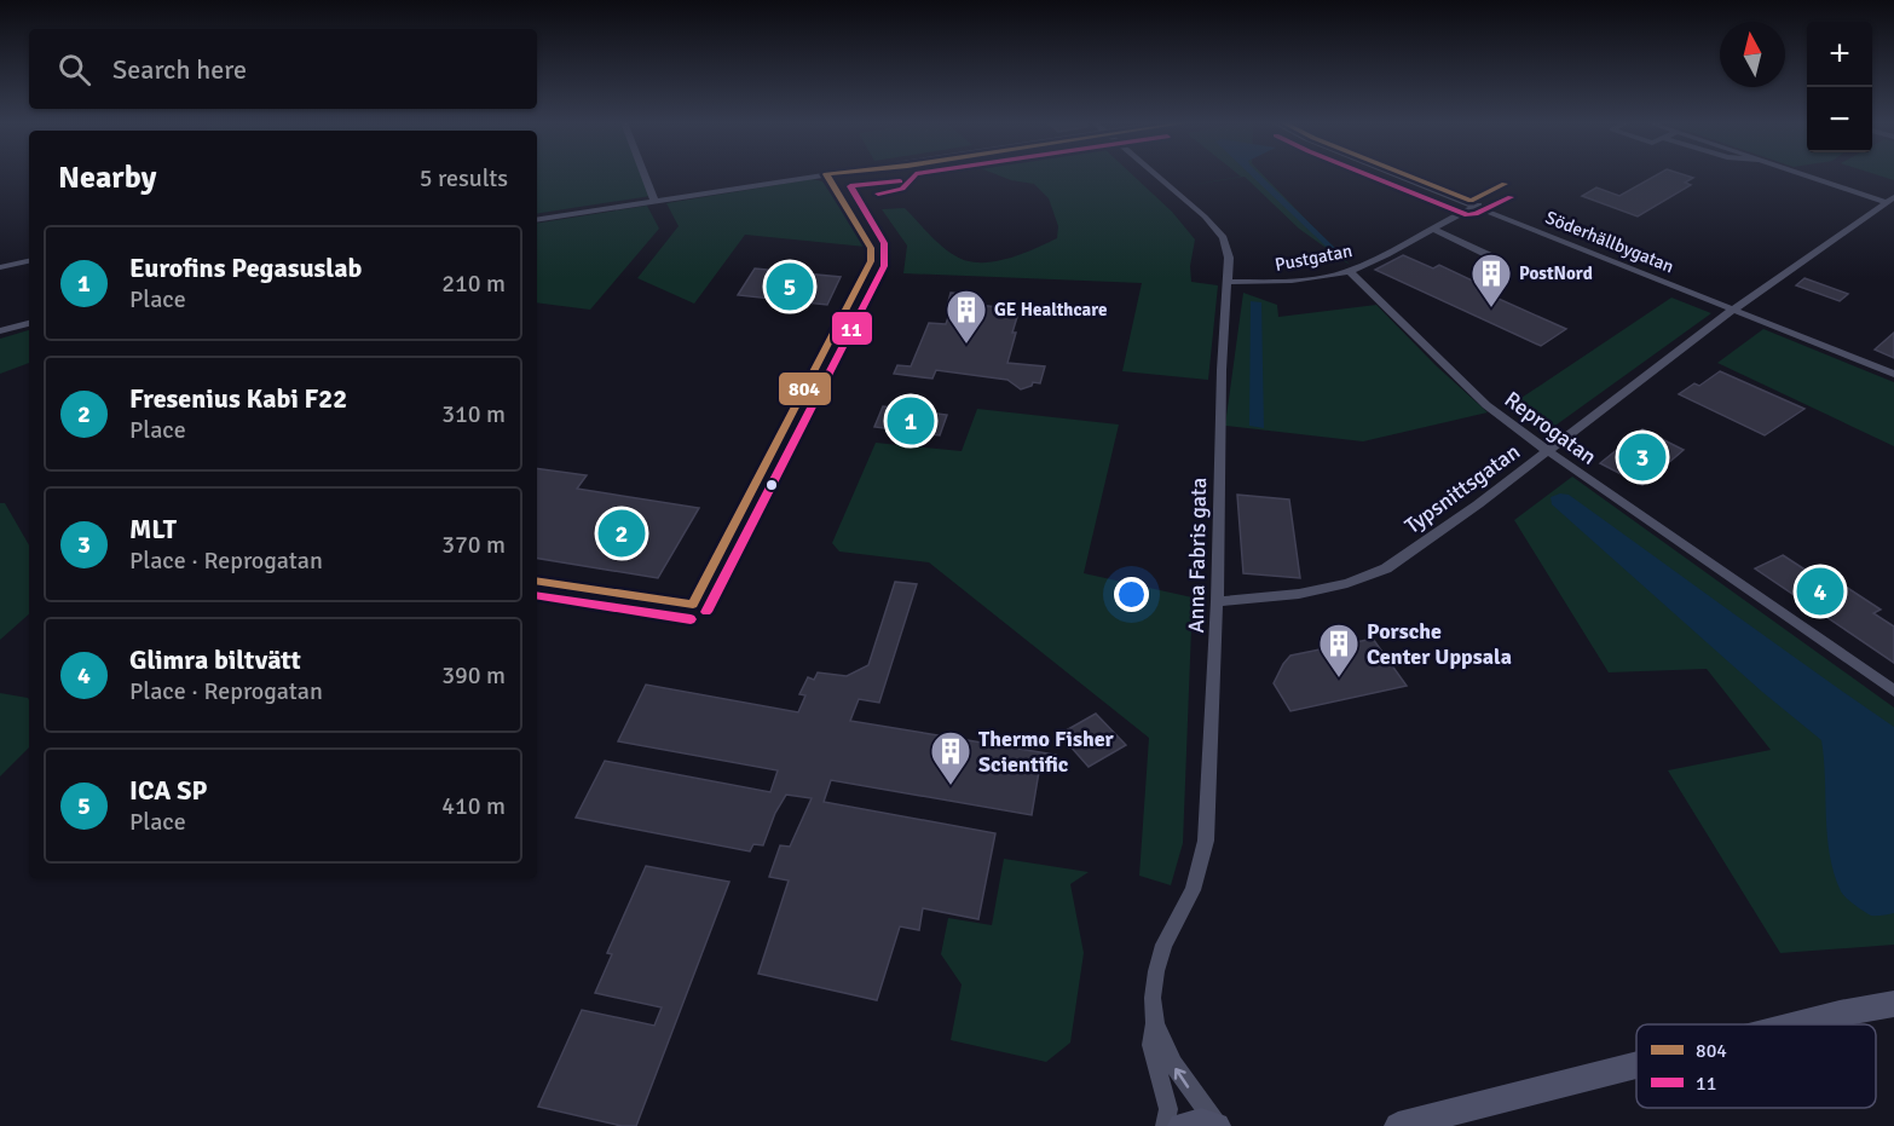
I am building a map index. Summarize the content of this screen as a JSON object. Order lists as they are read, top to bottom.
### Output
{
  "streets": {
    "street": [
      "Söderhällbygatan",
      "Pustgatan",
      "Reprogatan",
      "Typsnittsgatan",
      "Anna Fabris gata"
    ]
  },
  "crossings": [
    ["Söderhällbygatan", "Pustgatan"],
    ["Söderhällbygatan", "Typsnittsgatan"],
    ["Pustgatan", "Reprogatan"],
    ["Pustgatan", "Anna Fabris gata"],
    ["Reprogatan", "Typsnittsgatan"],
    ["Typsnittsgatan", "Anna Fabris gata"]
  ],
  "places": {
    "building": [
      "PostNord",
      "GE Healthcare",
      "Porsche Center Uppsala",
      "Thermo Fisher Scientific"
    ]
  },
  "lines": ["transit line 804", "transit line 11"],
  "legend": ["804", "11"],
  "north": "top",
  "page": {
    "map_buttons": ["+", "−"],
    "search": "Search here",
    "heading": ["Nearby", "5 results"],
    "list": [
      {
        "mark": "1",
        "name": "Eurofins Pegasuslab",
        "note": "Place",
        "value": "210 m"
      },
      {
        "mark": "2",
        "name": "Fresenius Kabi F22",
        "note": "Place",
        "value": "310 m"
      },
      {
        "mark": "3",
        "name": "MLT",
        "note": "Place · Reprogatan",
        "value": "370 m"
      },
      {
        "mark": "4",
        "name": "Glimra biltvätt",
        "note": "Place · Reprogatan",
        "value": "390 m"
      },
      {
        "mark": "5",
        "name": "ICA SP",
        "note": "Place",
        "value": "410 m"
      }
    ],
    "pins": [
      "5",
      "1",
      "3",
      "2",
      "4"
    ]
  }
}
